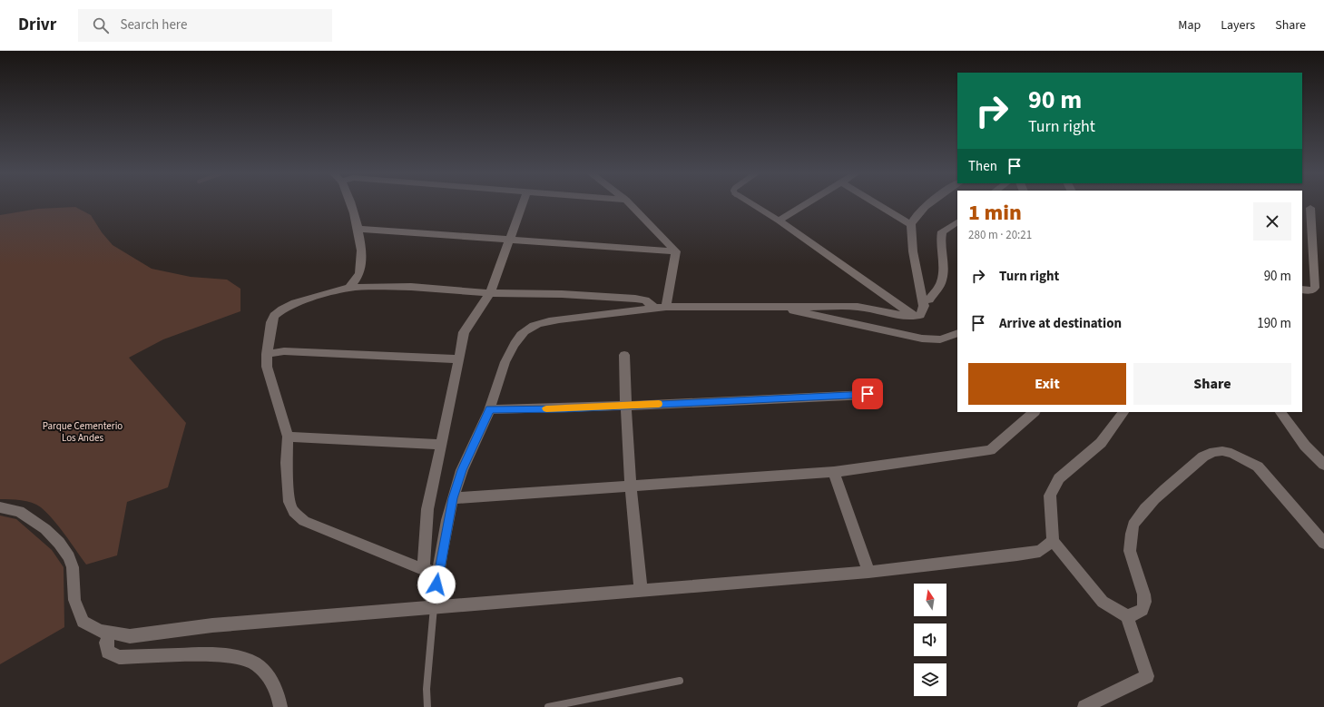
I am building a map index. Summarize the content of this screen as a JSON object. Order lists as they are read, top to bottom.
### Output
{
  "parks": ["Parque Cementerio Los Andes"],
  "north": "top",
  "page": {
    "header": "Drivr",
    "search": "Search here",
    "nav": ["Map", "Layers", "Share"],
    "turn": ["90 m", "Turn right"],
    "then": "Then",
    "heading": ["1 min", "280 m · 20:21"],
    "list": [
      {
        "name": "Turn right",
        "value": "90 m"
      },
      {
        "name": "Arrive at destination",
        "value": "190 m"
      }
    ],
    "buttons": ["Exit", "Share"]
  }
}
